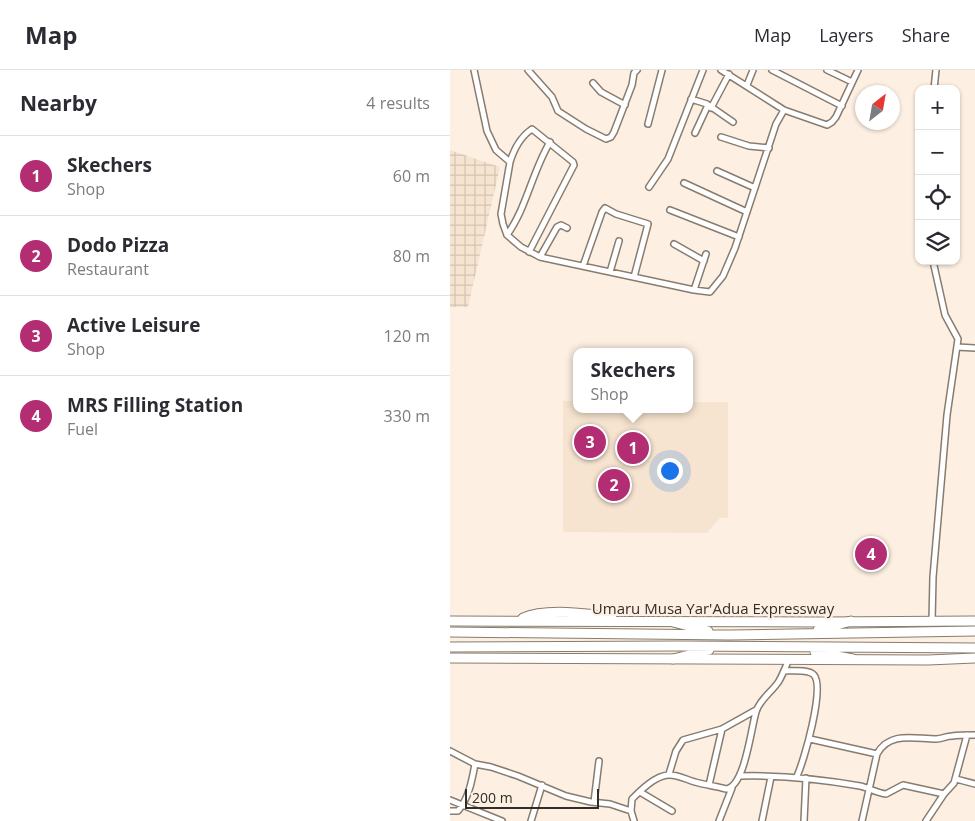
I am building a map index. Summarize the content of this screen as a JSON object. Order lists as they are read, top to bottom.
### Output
{
  "streets": {
    "highway": ["Umaru Musa Yar'Adua Expressway"]
  },
  "scale_bar": "200 m",
  "north": "top right",
  "page": {
    "header": "Map",
    "nav": ["Map", "Layers", "Share"],
    "heading": ["Nearby", "4 results"],
    "map_buttons": ["+", "−"],
    "list": [
      {
        "mark": "1",
        "name": "Skechers",
        "note": "Shop",
        "value": "60 m"
      },
      {
        "mark": "2",
        "name": "Dodo Pizza",
        "note": "Restaurant",
        "value": "80 m"
      },
      {
        "mark": "3",
        "name": "Active Leisure",
        "note": "Shop",
        "value": "120 m"
      },
      {
        "mark": "4",
        "name": "MRS Filling Station",
        "note": "Fuel",
        "value": "330 m"
      }
    ],
    "popup": ["Skechers", "Shop"],
    "pins": [
      "3",
      "1",
      "2",
      "4"
    ],
    "scale": "200 m"
  }
}
